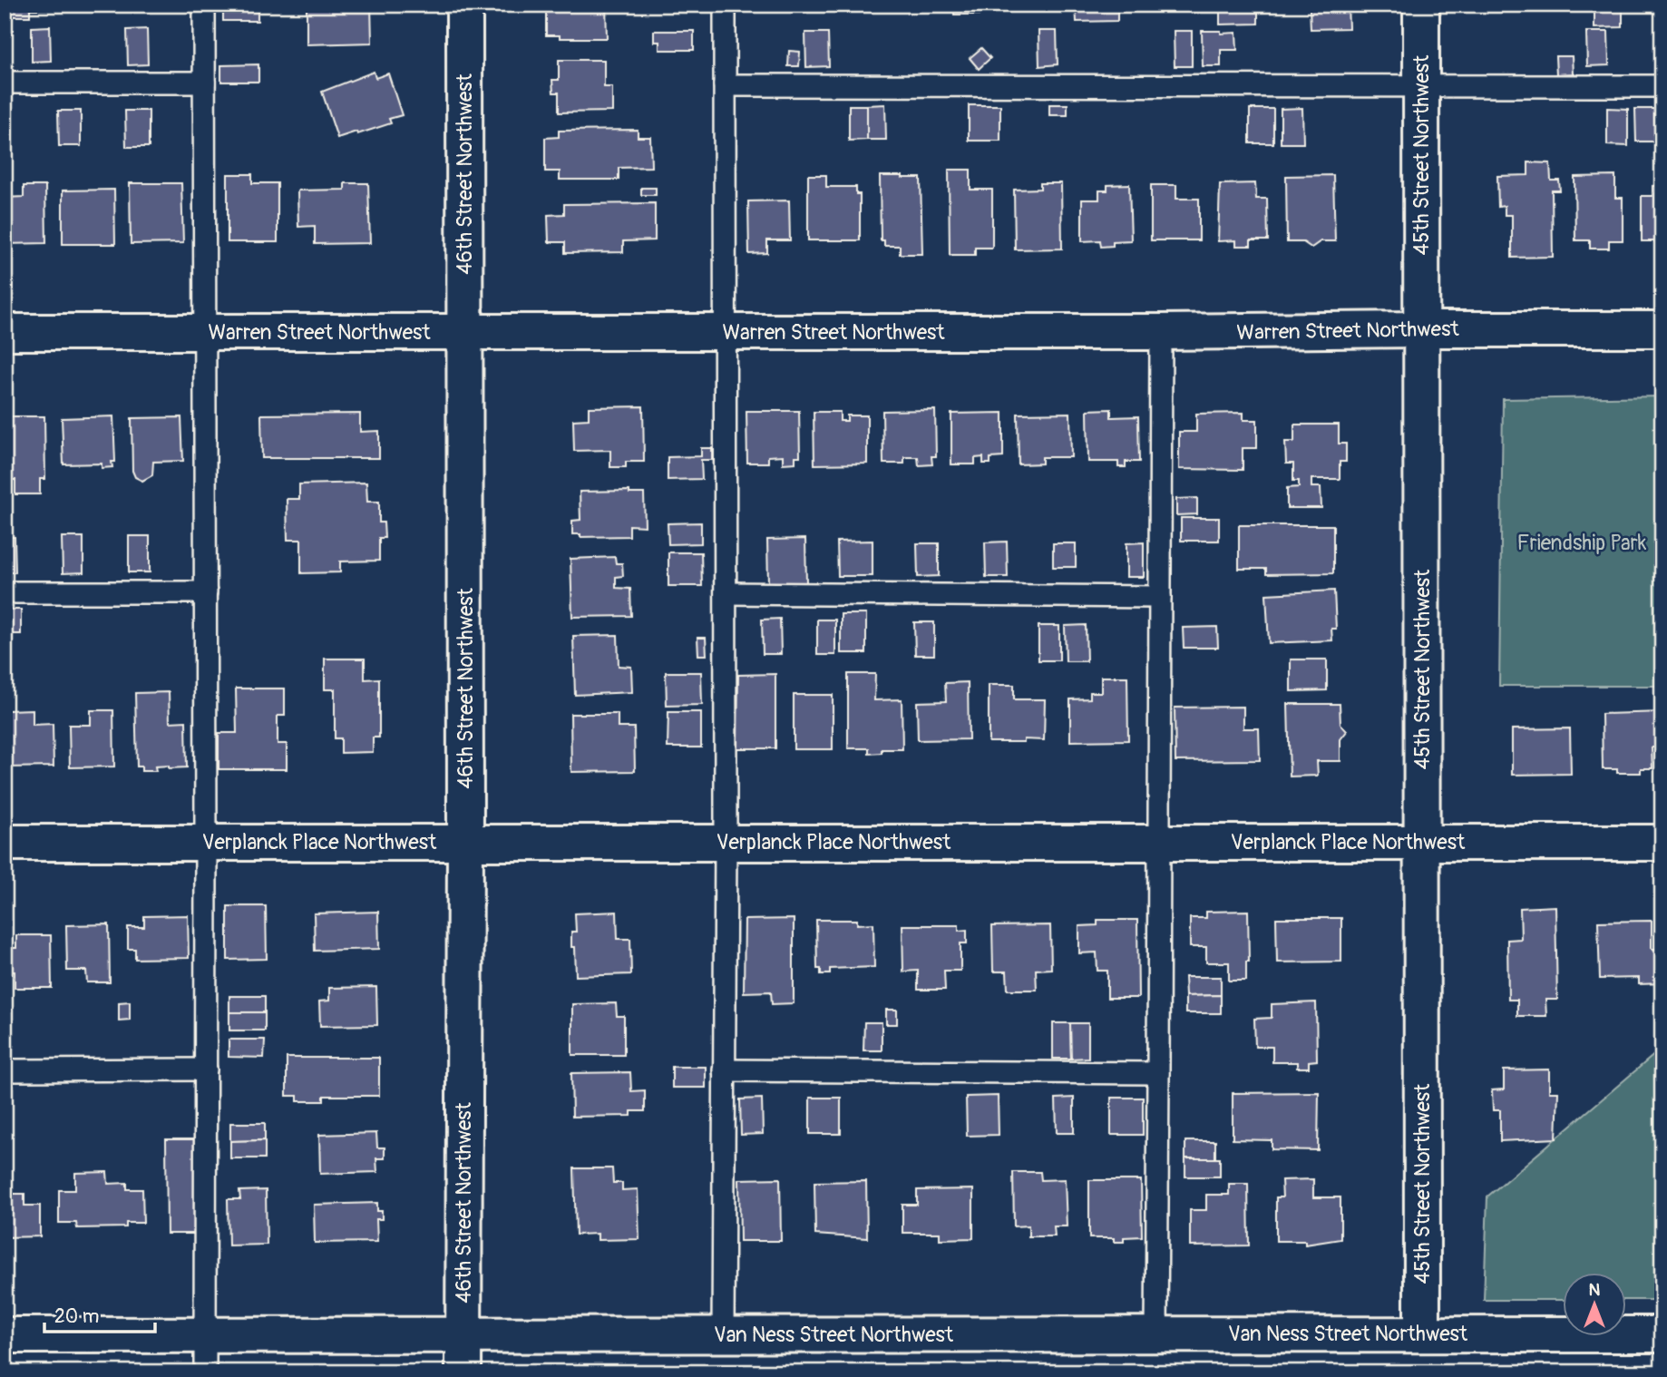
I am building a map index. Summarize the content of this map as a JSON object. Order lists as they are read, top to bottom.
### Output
{
  "streets": {
    "street": [
      "45th Street Northwest",
      "46th Street Northwest",
      "Warren Street Northwest",
      "Verplanck Place Northwest",
      "Van Ness Street Northwest"
    ]
  },
  "crossings": [
    ["45th Street Northwest", "Warren Street Northwest"],
    ["45th Street Northwest", "Verplanck Place Northwest"],
    ["45th Street Northwest", "Van Ness Street Northwest"],
    ["46th Street Northwest", "Warren Street Northwest"],
    ["46th Street Northwest", "Verplanck Place Northwest"],
    ["46th Street Northwest", "Van Ness Street Northwest"]
  ],
  "parks": ["Friendship Park"],
  "scale_bar": "20 m",
  "north": "top"
}
